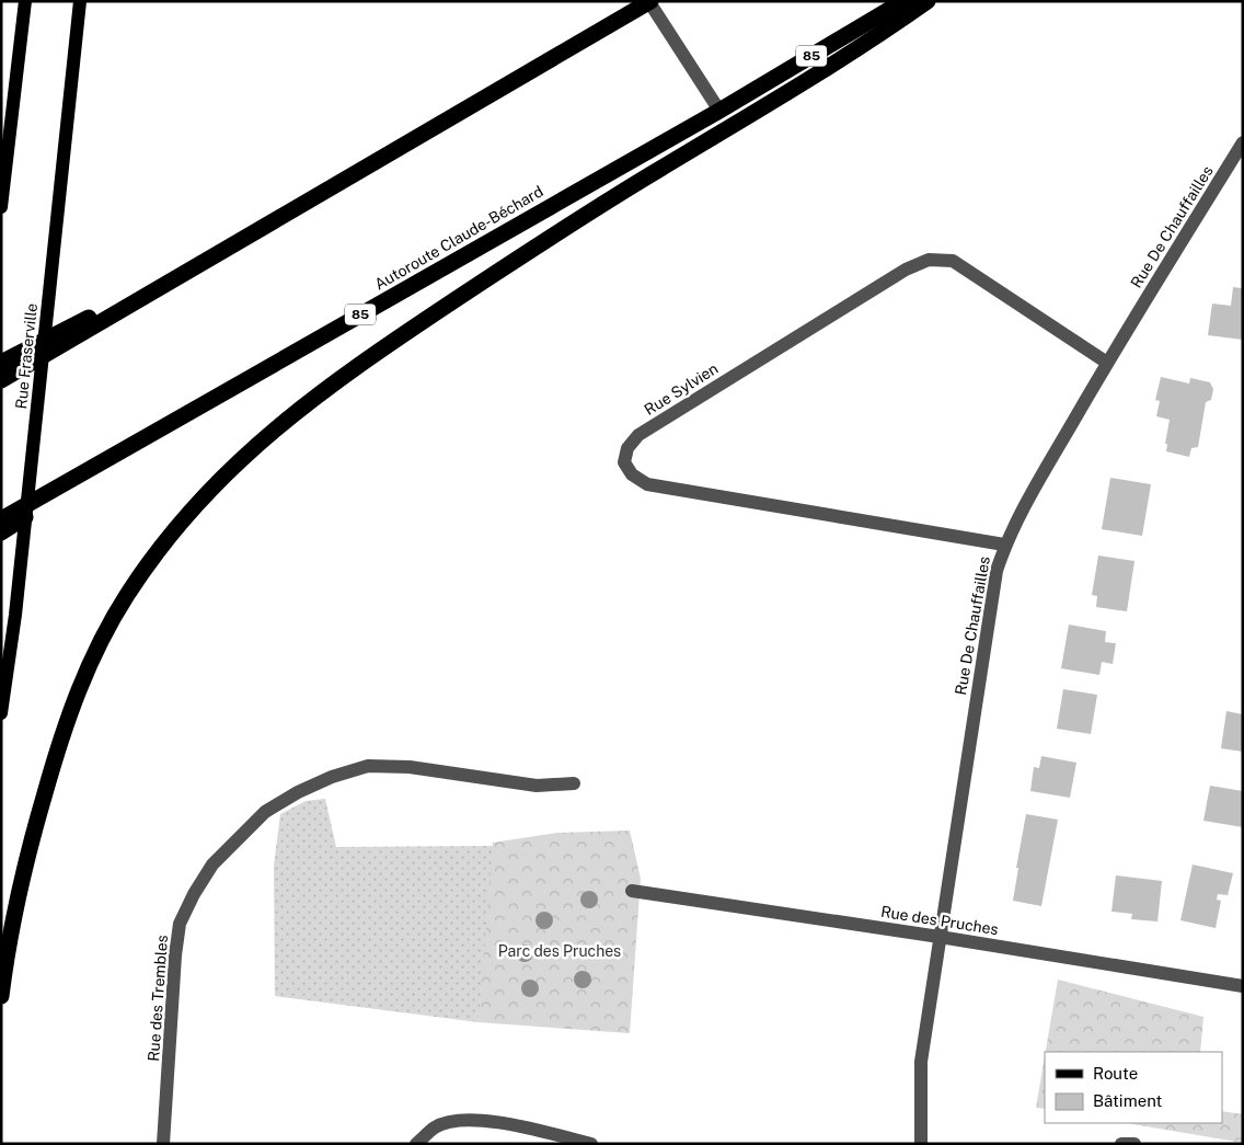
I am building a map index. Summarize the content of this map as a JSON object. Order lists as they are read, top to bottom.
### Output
{
  "streets": {
    "highway": ["85", "Autoroute Claude-Béchard"],
    "main road": ["Rue Fraserville"],
    "street": [
      "Rue De Chauffailles",
      "Rue Sylvien",
      "Rue des Pruches",
      "Rue des Trembles"
    ]
  },
  "crossings": [
    ["Rue De Chauffailles", "Rue Sylvien"],
    ["Rue De Chauffailles", "Rue des Pruches"]
  ],
  "parks": ["Parc des Pruches"],
  "legend": ["Route", "Bâtiment"]
}
